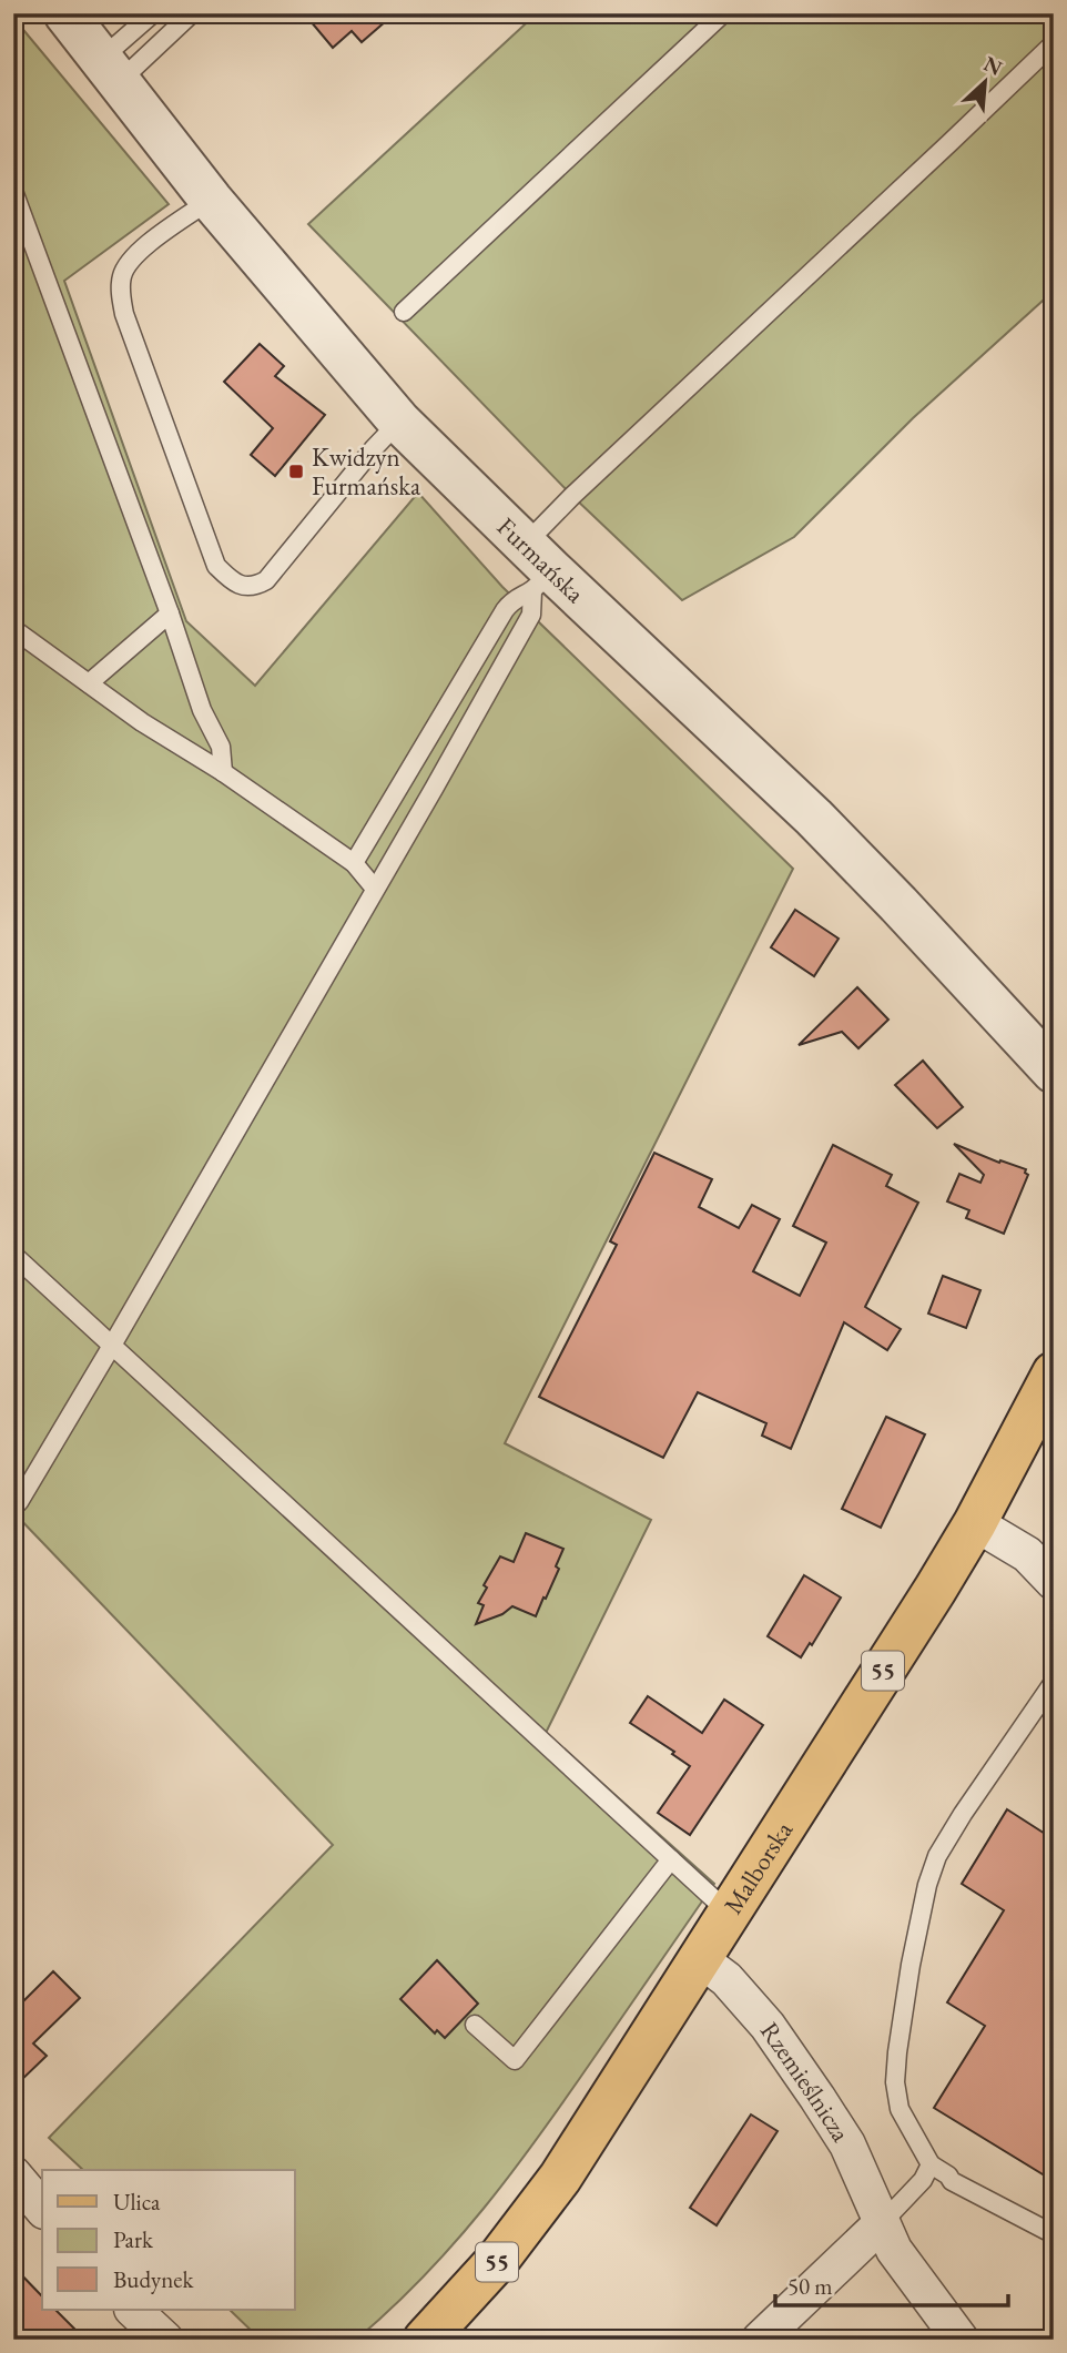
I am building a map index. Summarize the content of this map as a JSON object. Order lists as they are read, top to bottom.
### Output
{
  "streets": {
    "main road": ["55", "Malborska"],
    "street": ["Furmańska", "Rzemieślnicza"]
  },
  "crossings": [
    ["Malborska", "Rzemieślnicza"]
  ],
  "places": {
    "transit": ["Kwidzyn Furmańska"]
  },
  "legend": ["Ulica", "Park", "Budynek"],
  "scale_bar": "50 m",
  "north": "top right"
}
